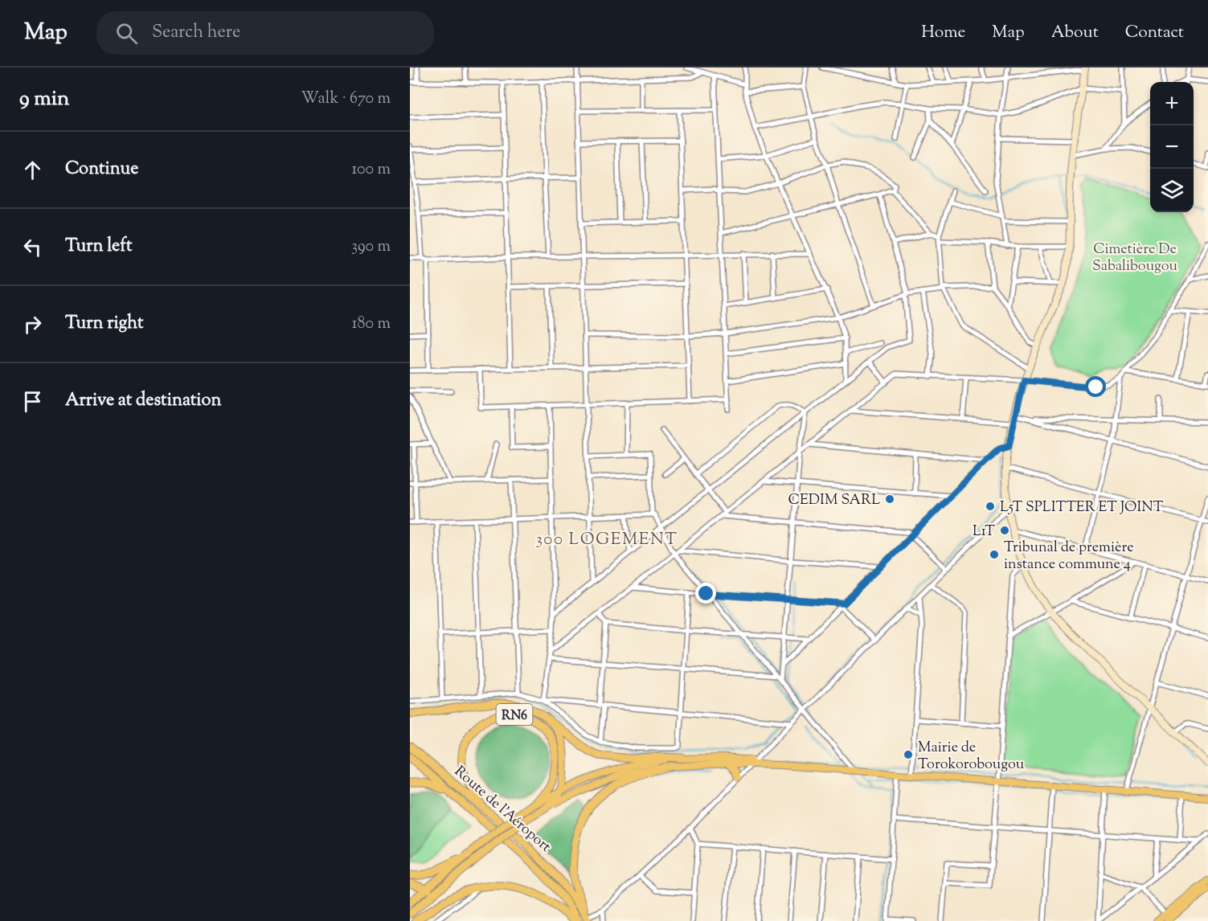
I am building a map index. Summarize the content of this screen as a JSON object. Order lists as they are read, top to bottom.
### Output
{
  "streets": {
    "highway": ["RN6", "Route de l'Aéroport"]
  },
  "crossings": [
    ["RN6", "Route de l'Aéroport"]
  ],
  "districts": ["300 LOGEMENT"],
  "parks": ["Cimetière De Sabalibougou"],
  "places": [
    "CEDIM SARL",
    "L5T SPLITTER ET JOINT",
    "L1T",
    "Tribunal de première instance commune 4",
    "Mairie de Torokorobougou"
  ],
  "page": {
    "header": "Map",
    "search": "Search here",
    "nav": [
      "Home",
      "Map",
      "About",
      "Contact"
    ],
    "heading": ["9 min", "Walk · 670 m"],
    "map_buttons": ["+", "−"],
    "list": [
      ["Continue", "100 m"],
      ["Turn left", "390 m"],
      ["Turn right", "180 m"],
      "Arrive at destination"
    ]
  }
}
